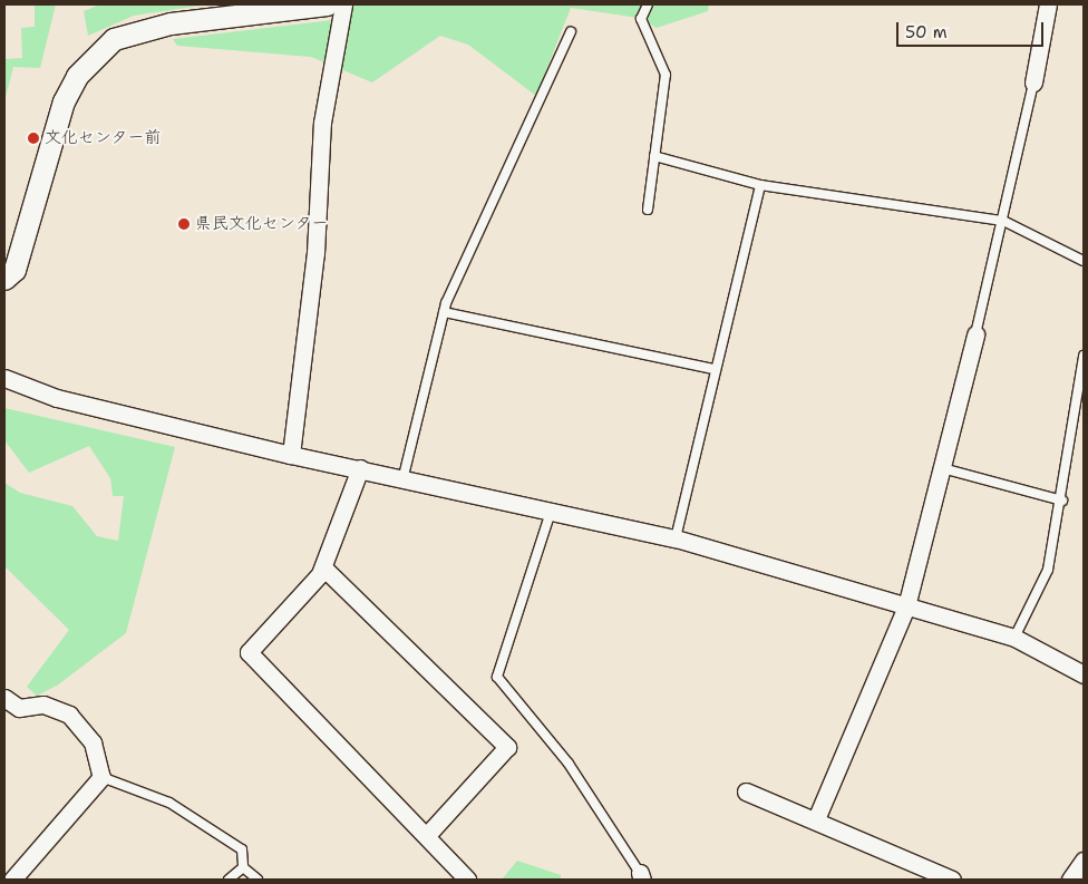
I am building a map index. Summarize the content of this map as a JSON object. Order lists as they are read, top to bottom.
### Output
{
  "places": ["文化センター前", "県民文化センター"],
  "scale_bar": "50 m"
}
